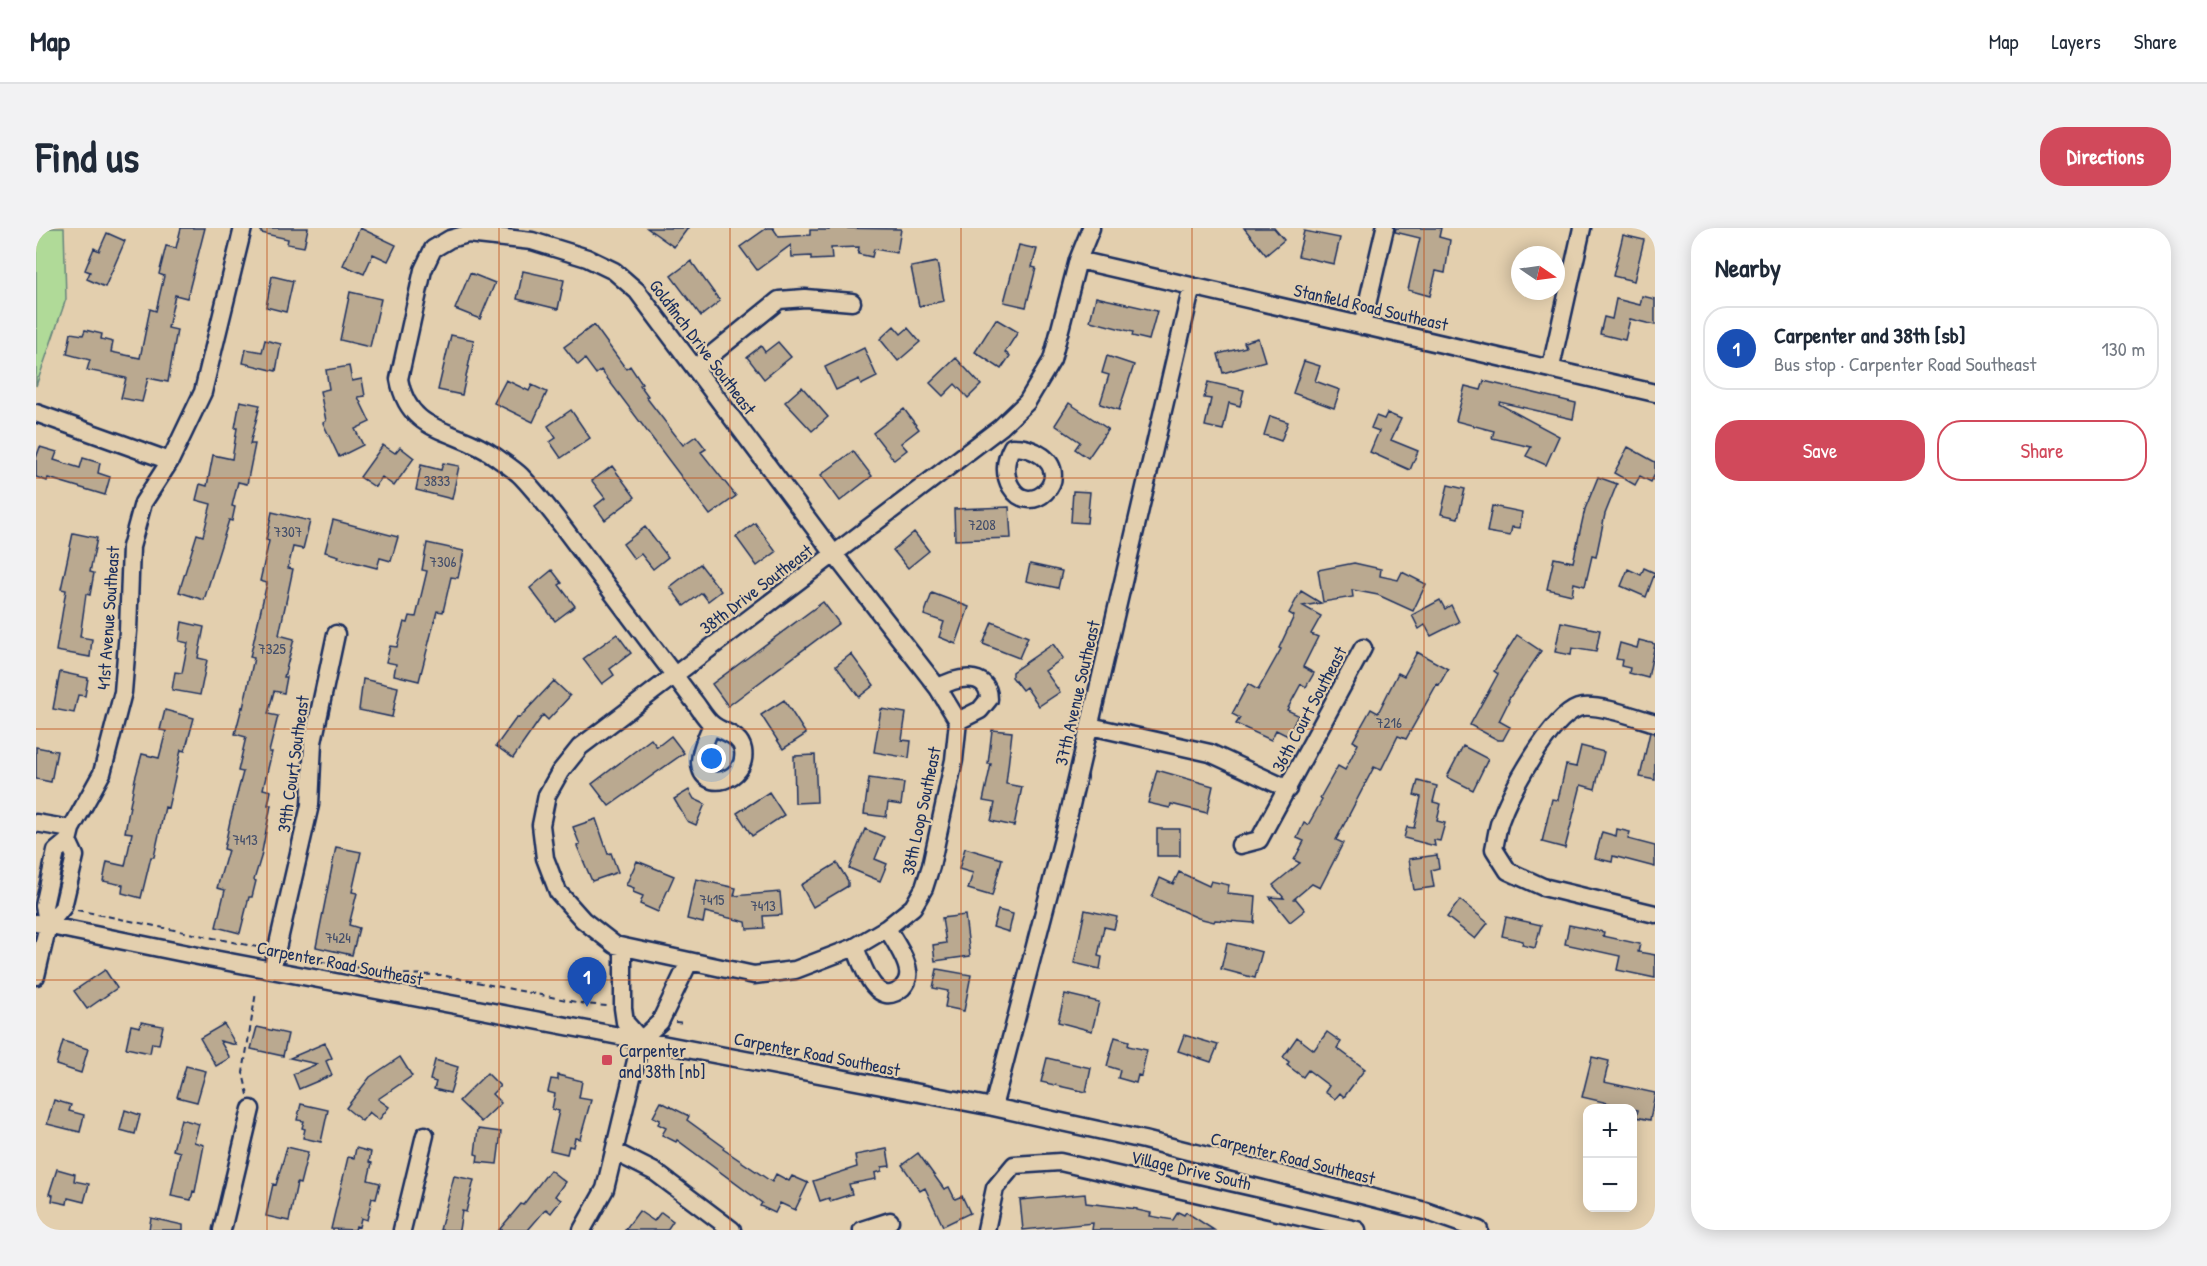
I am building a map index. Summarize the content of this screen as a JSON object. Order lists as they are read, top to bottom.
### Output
{
  "streets": {
    "street": [
      "Stanfield Road Southeast",
      "Goldfinch Drive Southeast",
      "38th Drive Southeast",
      "41st Avenue Southeast",
      "37th Avenue Southeast",
      "36th Court Southeast",
      "39th Court Southeast",
      "38th Loop Southeast",
      "Carpenter Road Southeast",
      "Village Drive South"
    ]
  },
  "crossings": [
    ["Stanfield Road Southeast", "38th Drive Southeast"],
    ["Stanfield Road Southeast", "37th Avenue Southeast"],
    ["Goldfinch Drive Southeast", "38th Drive Southeast"],
    ["38th Drive Southeast", "38th Loop Southeast"],
    ["41st Avenue Southeast", "Carpenter Road Southeast"],
    ["37th Avenue Southeast", "Carpenter Road Southeast"],
    ["39th Court Southeast", "Carpenter Road Southeast"]
  ],
  "places": {
    "transit": ["Carpenter and 38th [nb]"]
  },
  "house_numbers": [
    "3833",
    "7208",
    "7307",
    "7306",
    "7325",
    "7216",
    "7413",
    "7415",
    "7413",
    "7424"
  ],
  "north": "right",
  "page": {
    "header": "Map",
    "nav": ["Map", "Layers", "Share"],
    "buttons": [
      "Directions",
      ["Save", "Share"]
    ],
    "title": "Find us",
    "heading": "Nearby",
    "list": [
      {
        "mark": "1",
        "name": "Carpenter and 38th [sb]",
        "note": "Bus stop · Carpenter Road Southeast",
        "value": "130 m"
      }
    ],
    "pins": "1",
    "map_buttons": ["+", "−"]
  }
}
